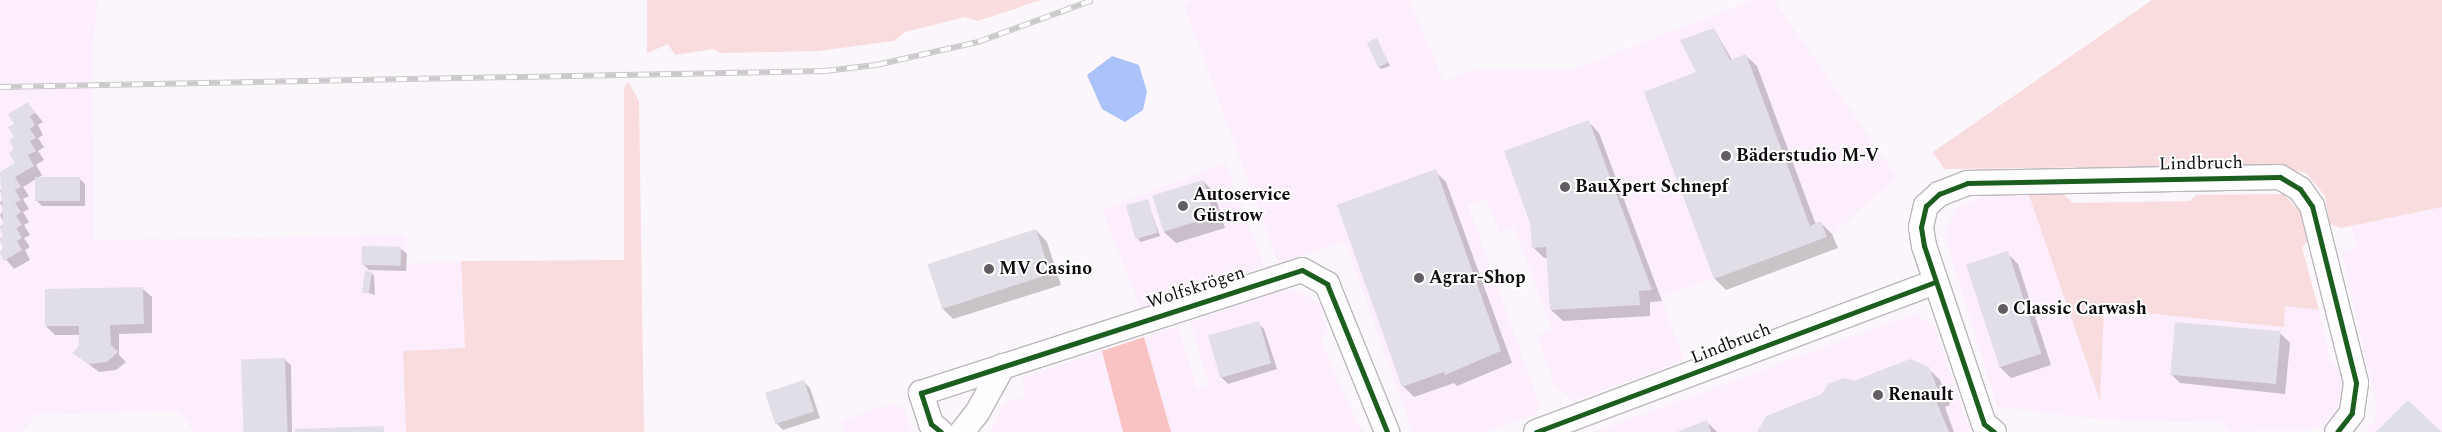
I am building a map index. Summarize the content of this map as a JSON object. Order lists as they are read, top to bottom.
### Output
{
  "streets": {
    "street": ["Lindbruch", "Wolfskrögen"]
  },
  "places": [
    "Bäderstudio M-V",
    "BauXpert Schnepf",
    "Autoservice Güstrow",
    "MV Casino",
    "Agrar-Shop",
    "Classic Carwash",
    "Renault"
  ]
}
